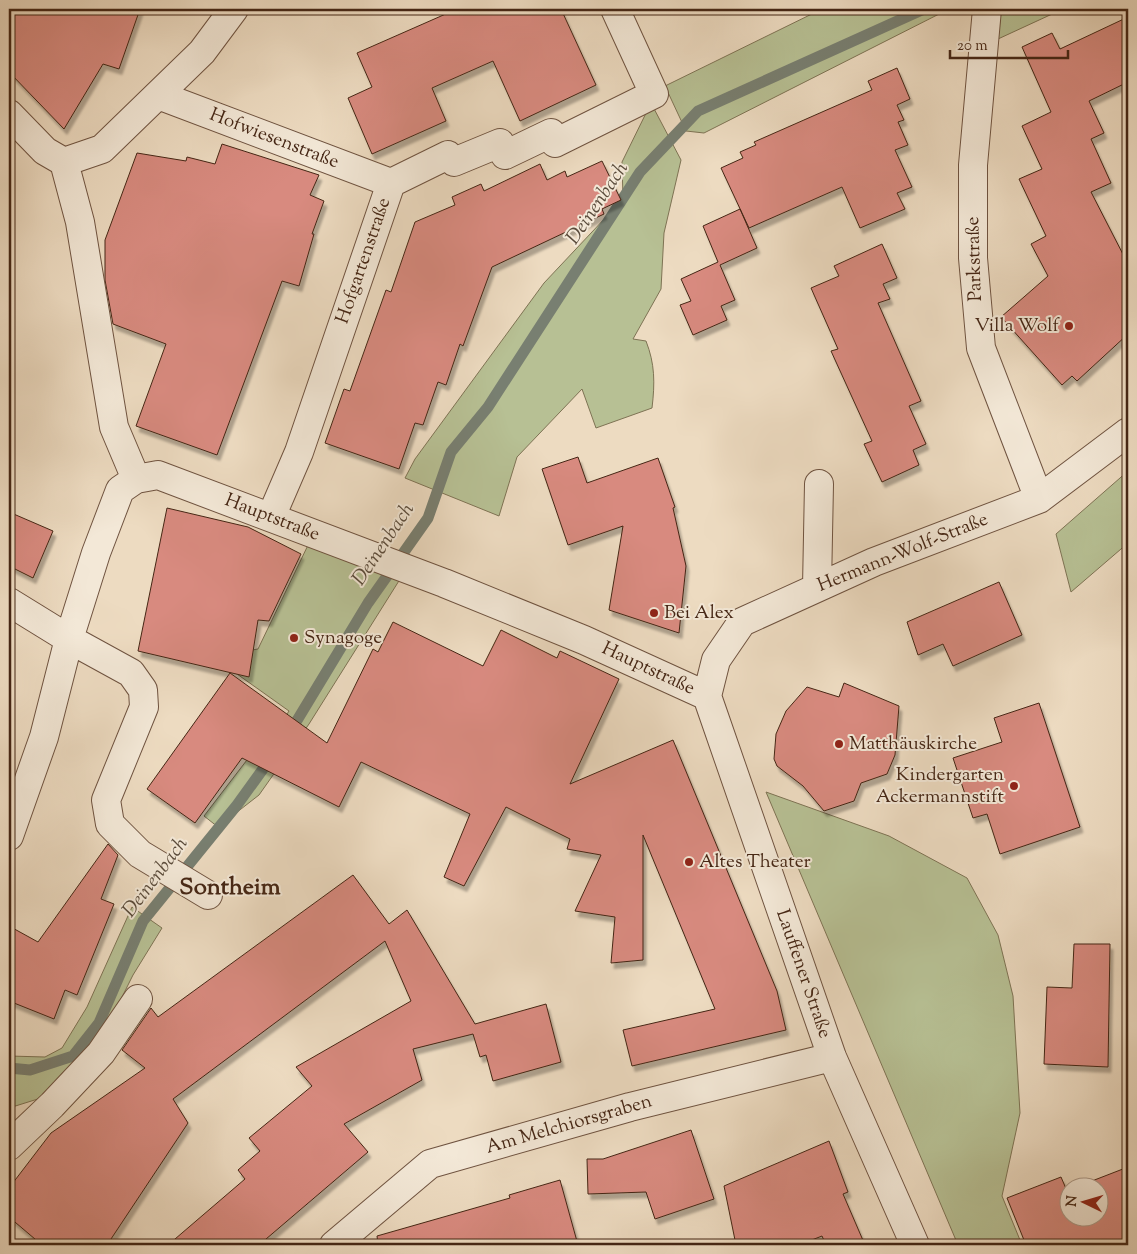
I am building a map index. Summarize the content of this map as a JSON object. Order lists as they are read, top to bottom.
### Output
{
  "streets": {
    "street": [
      "Hofwiesenstraße",
      "Parkstraße",
      "Hofgartenstraße",
      "Hauptstraße",
      "Hermann-Wolf-Straße",
      "Lauffener Straße",
      "Am Melchiorsgraben"
    ]
  },
  "crossings": [
    ["Hofwiesenstraße", "Hofgartenstraße"],
    ["Parkstraße", "Hermann-Wolf-Straße"],
    ["Hofgartenstraße", "Hauptstraße"],
    ["Hauptstraße", "Hermann-Wolf-Straße"],
    ["Hauptstraße", "Lauffener Straße"],
    ["Hermann-Wolf-Straße", "Lauffener Straße"],
    ["Lauffener Straße", "Am Melchiorsgraben"]
  ],
  "districts": ["Sontheim"],
  "water": ["Deinenbach"],
  "places": [
    "Villa Wolf",
    "Bei Alex",
    "Synagoge",
    "Matthäuskirche",
    "Kindergarten Ackermannstift",
    "Altes Theater"
  ],
  "scale_bar": "20 m",
  "north": "left"
}
